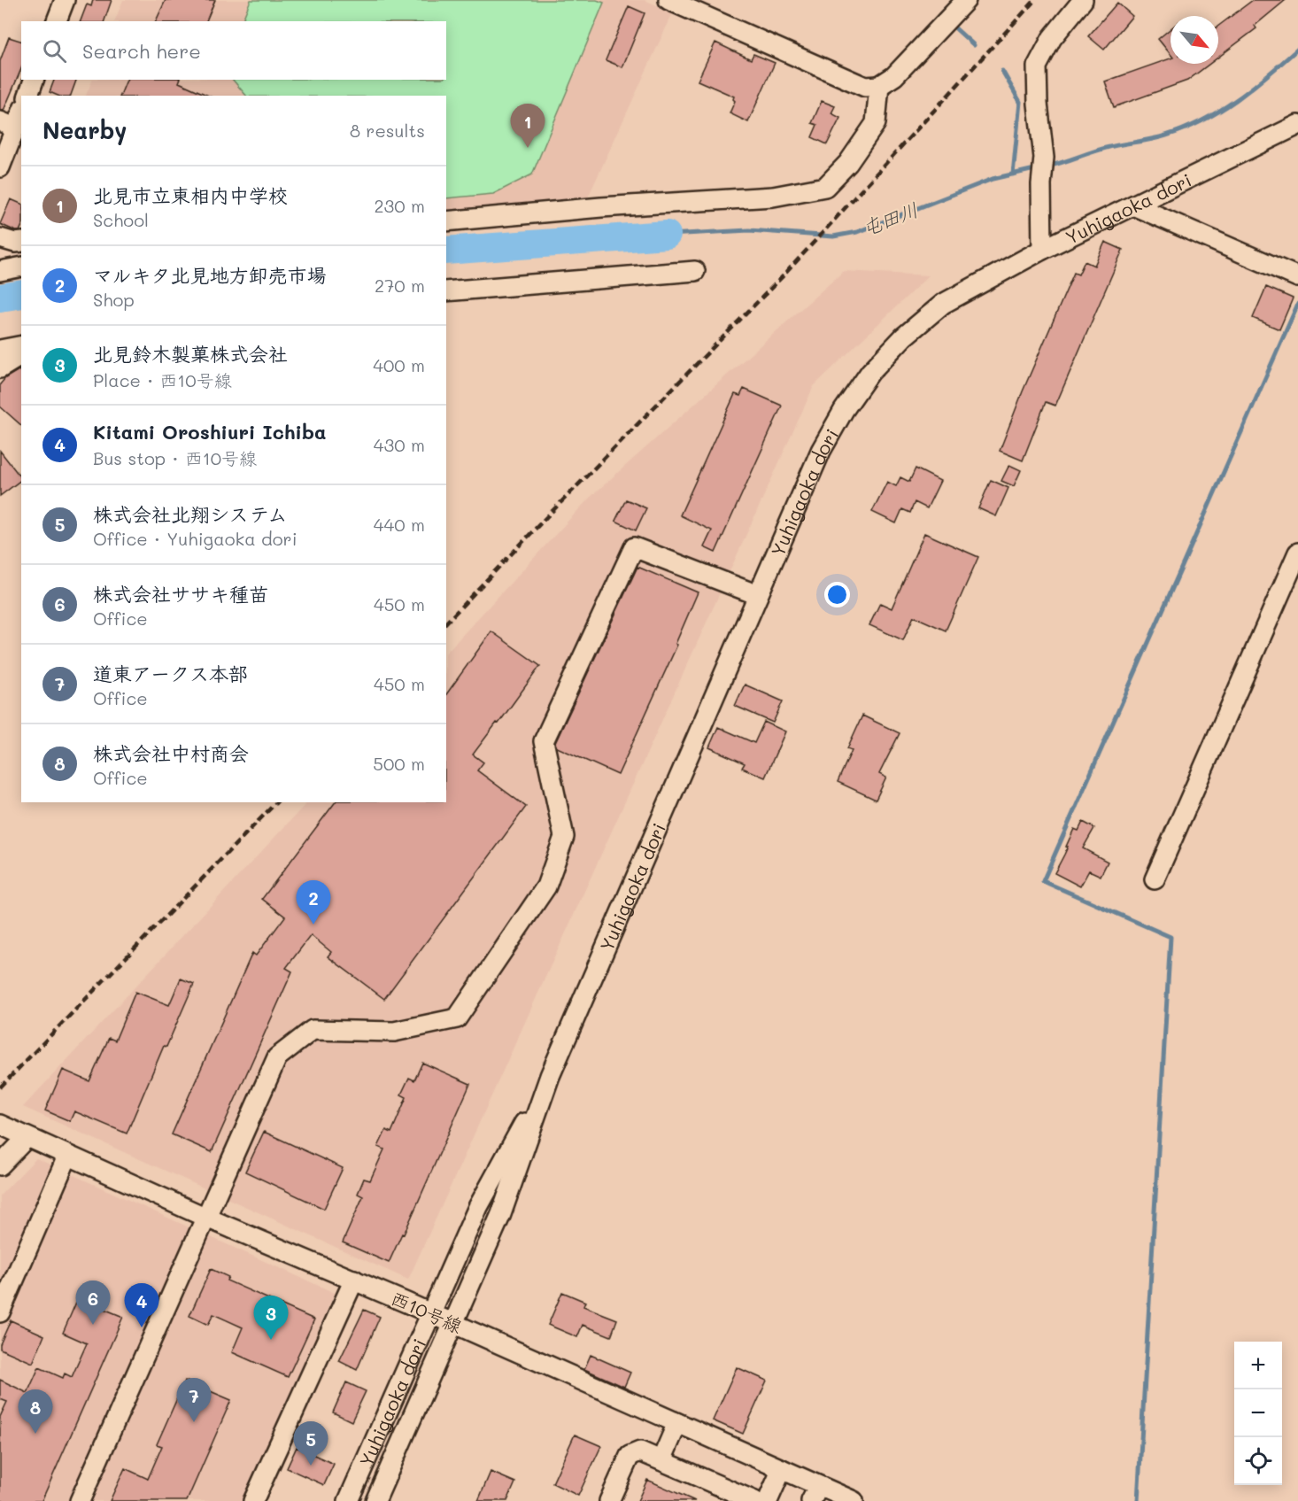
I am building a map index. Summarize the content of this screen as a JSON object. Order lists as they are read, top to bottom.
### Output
{
  "streets": {
    "street": ["Yuhigaoka dori", "西10号線"]
  },
  "crossings": [
    ["Yuhigaoka dori", "西10号線"]
  ],
  "water": ["屯田川"],
  "north": "bottom right",
  "page": {
    "search": "Search here",
    "heading": ["Nearby", "8 results"],
    "pins": [
      "1",
      "2",
      "6",
      "4",
      "3",
      "7",
      "8",
      "5"
    ],
    "list": [
      {
        "mark": "1",
        "name": "北見市立東相内中学校",
        "note": "School",
        "value": "230 m"
      },
      {
        "mark": "2",
        "name": "マルキタ北見地方卸売市場",
        "note": "Shop",
        "value": "270 m"
      },
      {
        "mark": "3",
        "name": "北見鈴木製菓株式会社",
        "note": "Place · 西10号線",
        "value": "400 m"
      },
      {
        "mark": "4",
        "name": "Kitami Oroshiuri Ichiba",
        "note": "Bus stop · 西10号線",
        "value": "430 m"
      },
      {
        "mark": "5",
        "name": "株式会社北翔システム",
        "note": "Office · Yuhigaoka dori",
        "value": "440 m"
      },
      {
        "mark": "6",
        "name": "株式会社ササキ種苗",
        "note": "Office",
        "value": "450 m"
      },
      {
        "mark": "7",
        "name": "道東アークス本部",
        "note": "Office",
        "value": "450 m"
      },
      {
        "mark": "8",
        "name": "株式会社中村商会",
        "note": "Office",
        "value": "500 m"
      }
    ],
    "map_buttons": ["+", "−"]
  }
}
